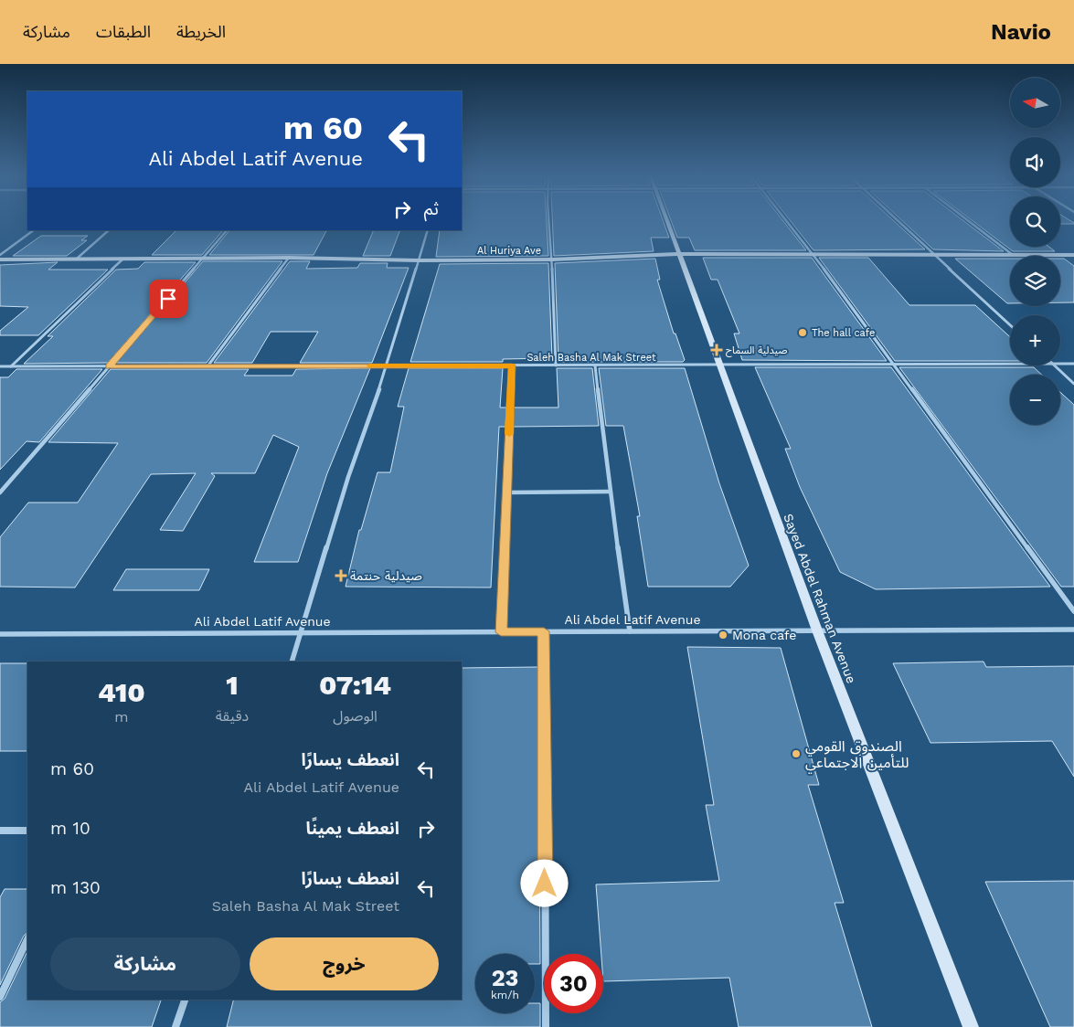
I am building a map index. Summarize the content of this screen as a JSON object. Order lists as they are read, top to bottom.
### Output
{
  "streets": {
    "street": [
      "Al Huriya Ave",
      "Saleh Basha Al Mak Street",
      "Sayed Abdel Rahman Avenue",
      "Ali Abdel Latif Avenue"
    ]
  },
  "crossings": [
    ["Al Huriya Ave", "Sayed Abdel Rahman Avenue"],
    ["Saleh Basha Al Mak Street", "Sayed Abdel Rahman Avenue"],
    ["Sayed Abdel Rahman Avenue", "Ali Abdel Latif Avenue"]
  ],
  "places": {
    "other": ["The hall cafe", "Mona cafe", "الصندوق القومي للتأمين الاجتماعي"],
    "health": ["صيدلية السماح", "صيدلية حنتمة"]
  },
  "north": "left",
  "page": {
    "header": "Navio",
    "nav": ["الخريطة", "الطبقات", "مشاركة"],
    "map_buttons": ["+", "−"],
    "turn": ["60 m", "Ali Abdel Latif Avenue"],
    "then": "ثم",
    "eta": [
      "07:14",
      "الوصول",
      "1",
      "دقيقة",
      "410",
      "m"
    ],
    "list": [
      {
        "name": "انعطف يسارًا",
        "note": "Ali Abdel Latif Avenue",
        "value": "60 m"
      },
      {
        "name": "انعطف يمينًا",
        "value": "10 m"
      },
      {
        "name": "انعطف يسارًا",
        "note": "Saleh Basha Al Mak Street",
        "value": "130 m"
      }
    ],
    "buttons": ["خروج", "مشاركة"],
    "speed": "23 km/h",
    "limit": "30"
  }
}
